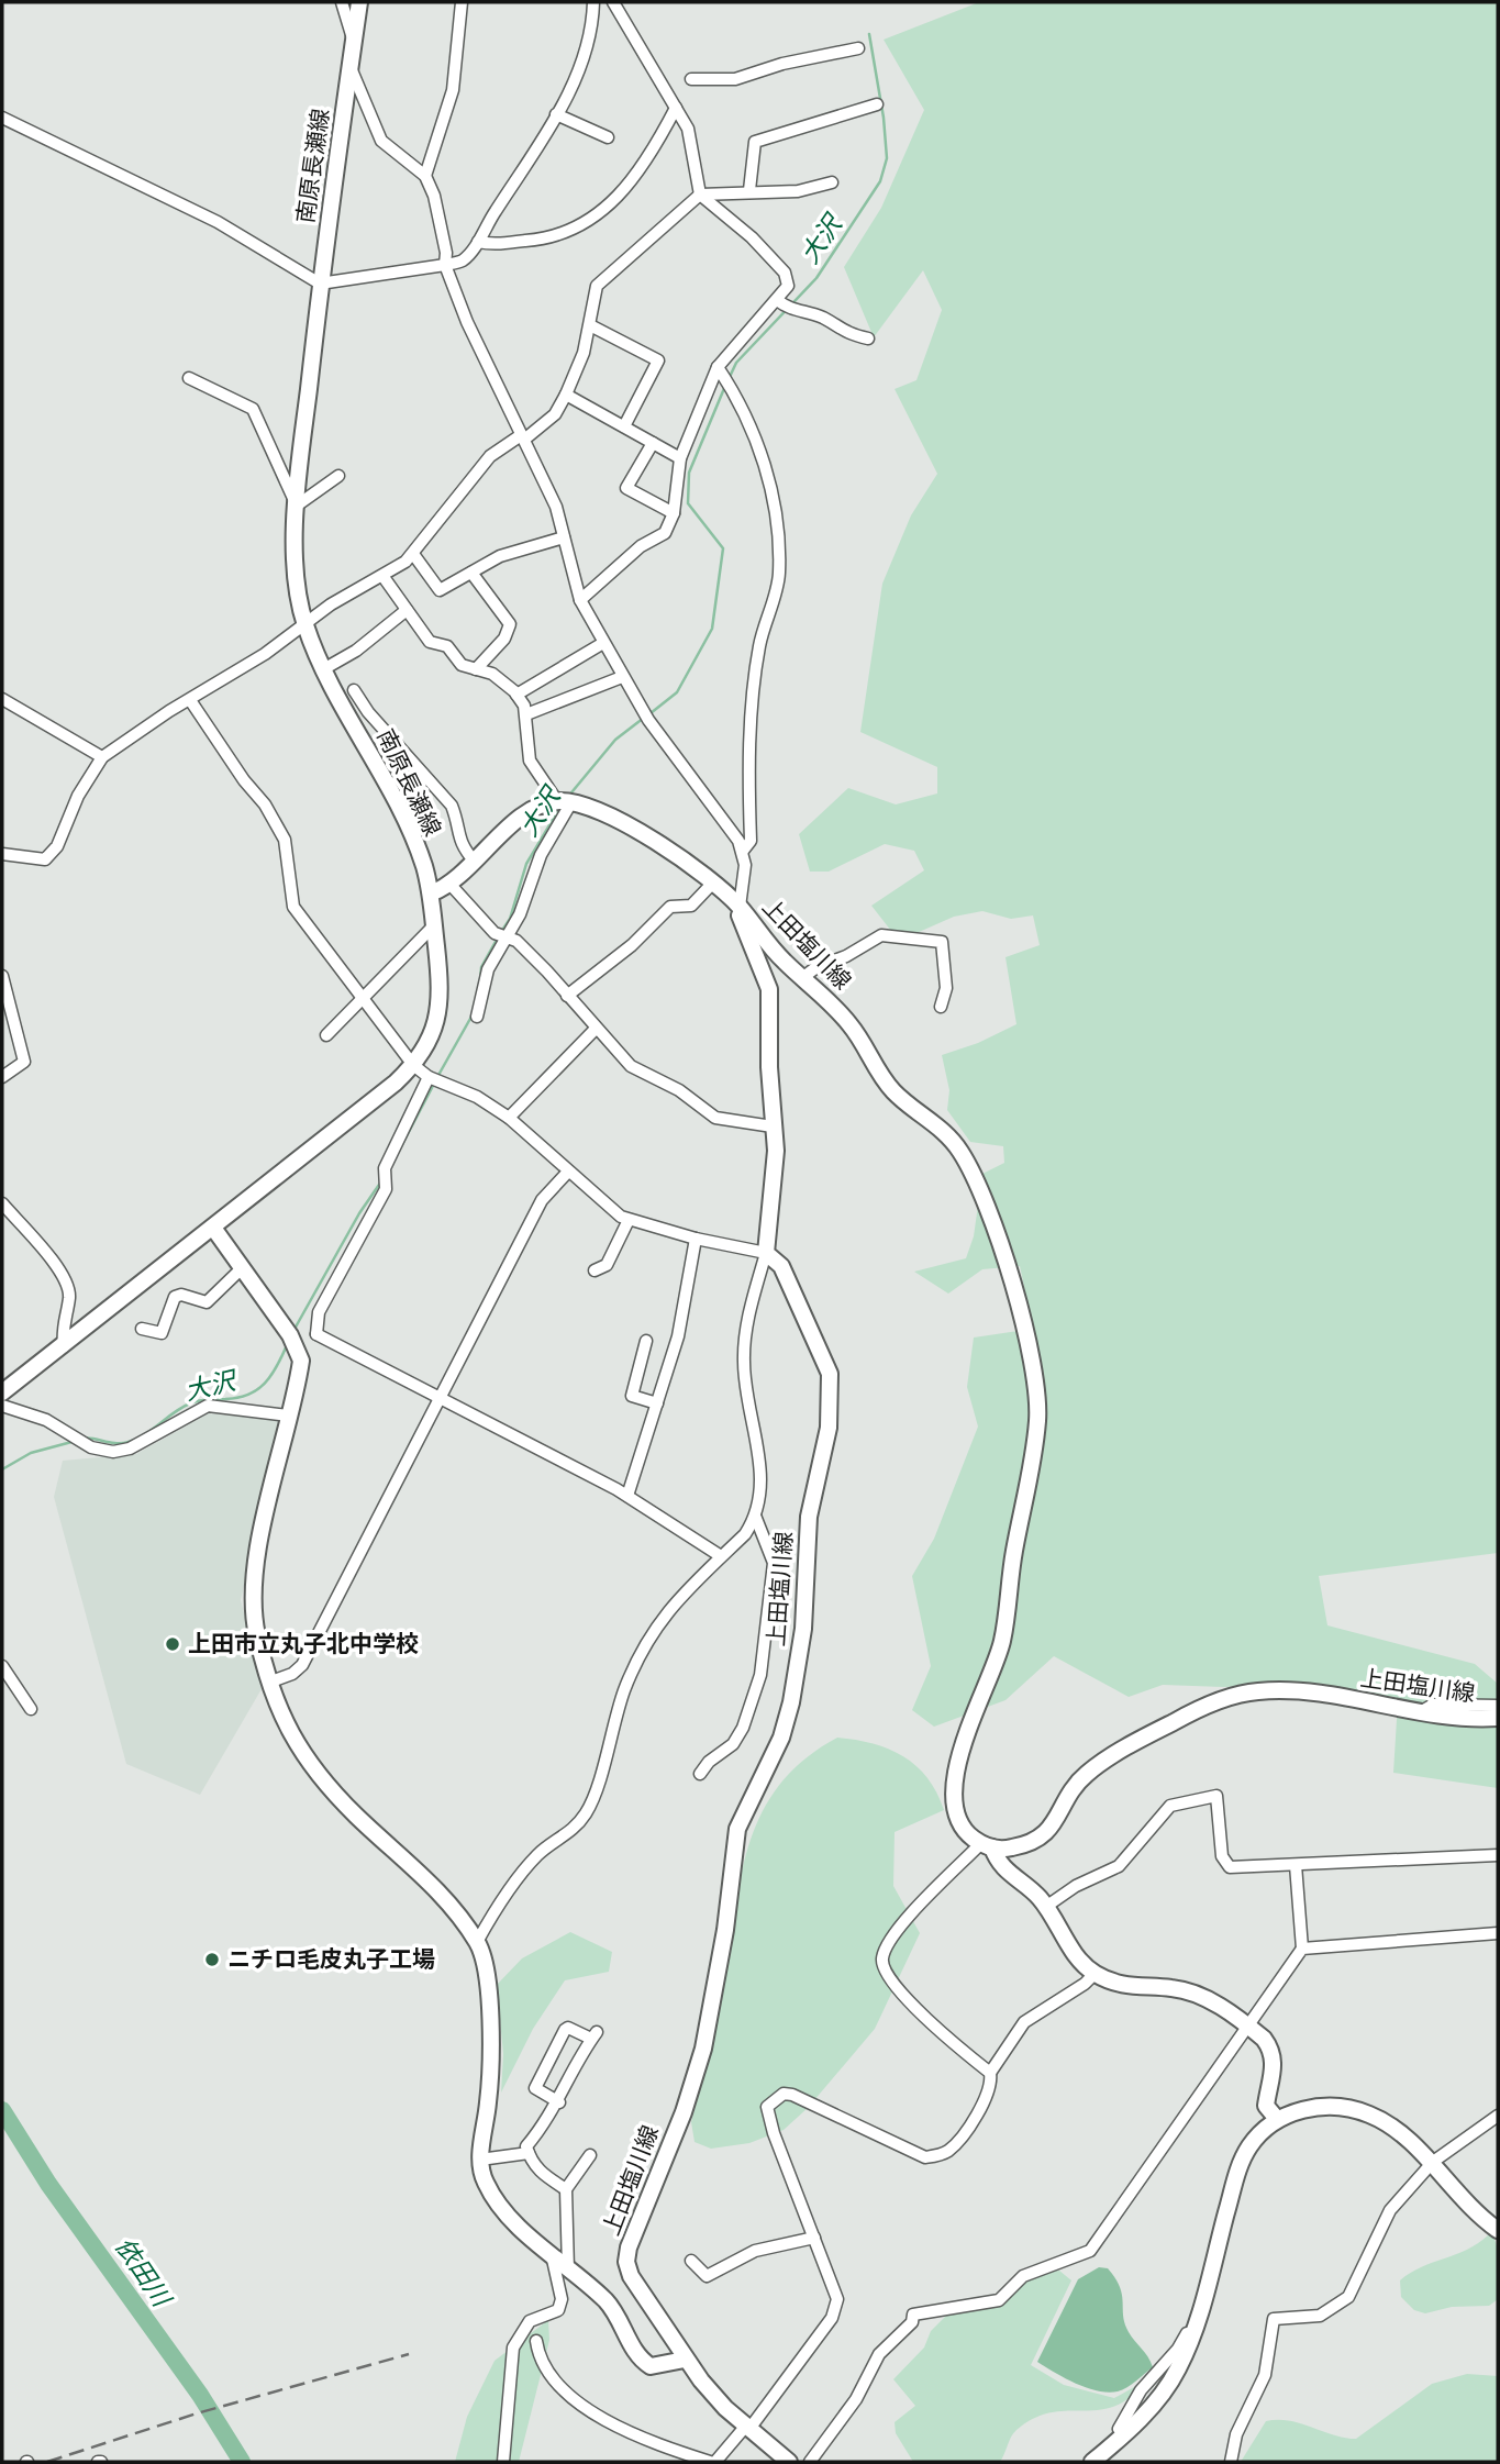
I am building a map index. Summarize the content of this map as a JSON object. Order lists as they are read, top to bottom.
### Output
{
  "streets": {
    "main road": ["南原長瀬線", "上田塩川線"]
  },
  "water": ["大沢", "依田川"],
  "places": ["上田市立丸子北中学校", "ニチロ毛皮丸子工場"]
}
